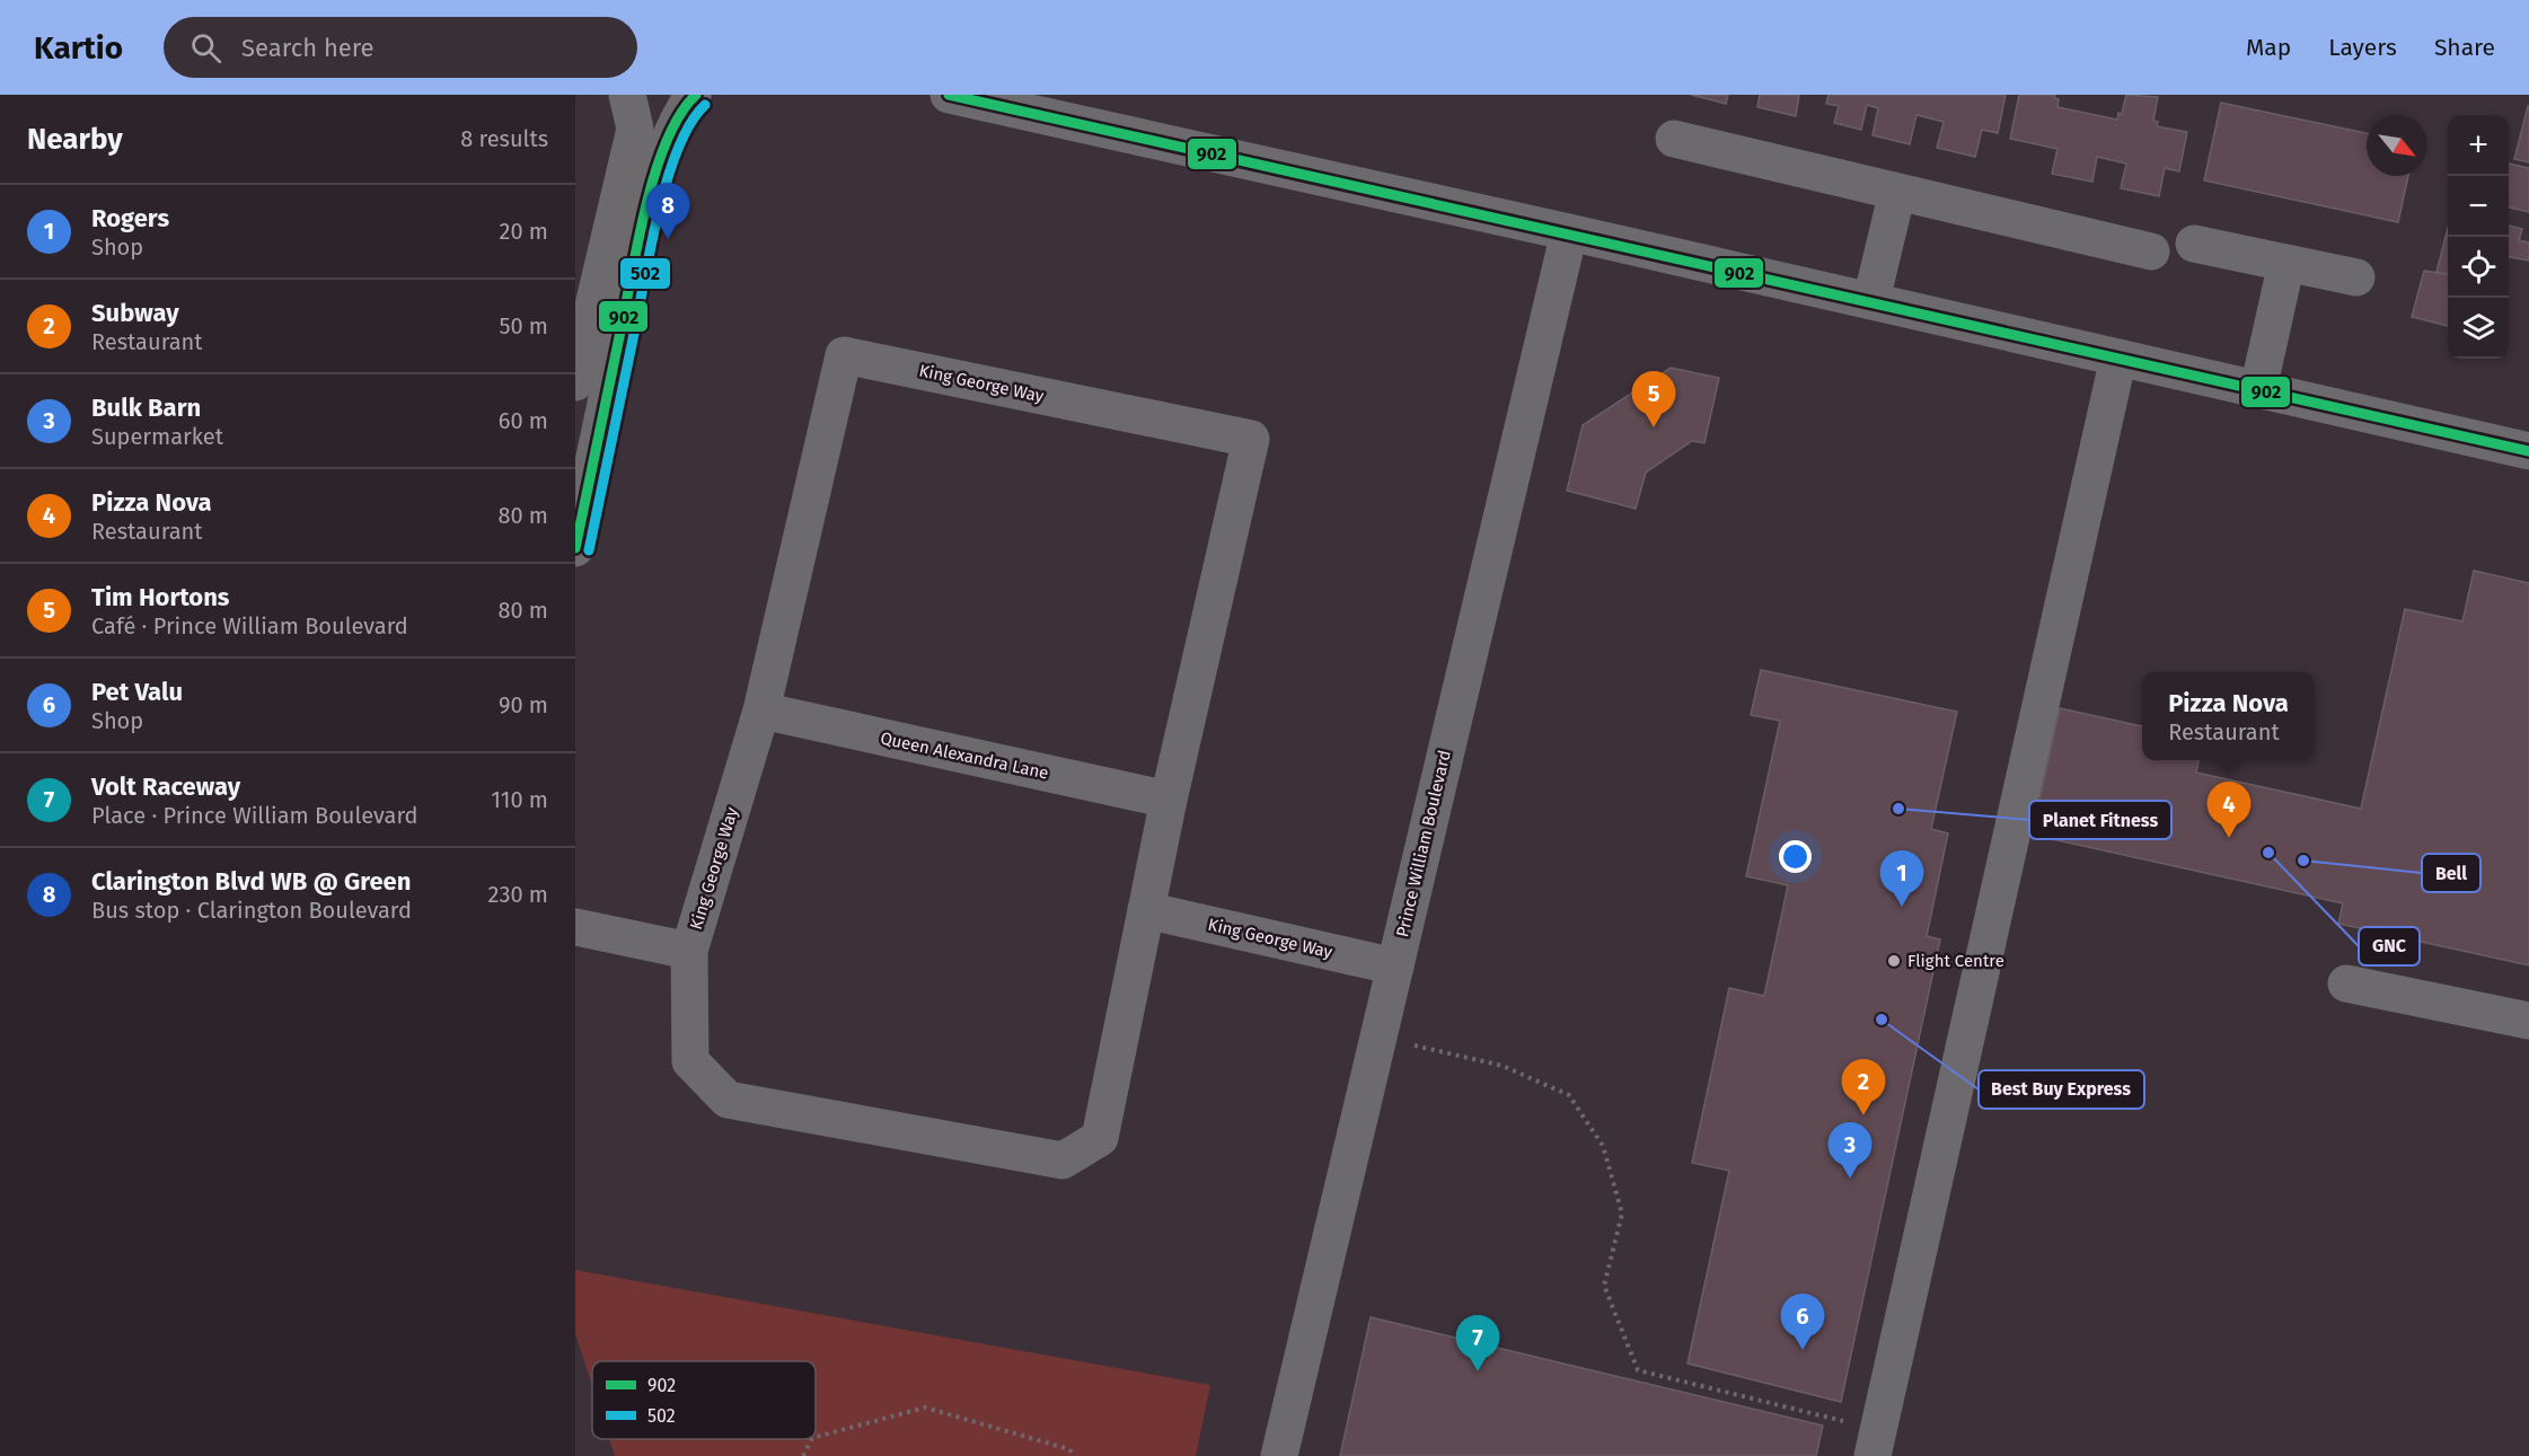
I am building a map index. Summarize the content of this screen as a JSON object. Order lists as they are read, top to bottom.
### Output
{
  "streets": {
    "street": ["King George Way", "Queen Alexandra Lane", "Prince William Boulevard"]
  },
  "crossings": [
    ["King George Way", "Queen Alexandra Lane"],
    ["King George Way", "Prince William Boulevard"]
  ],
  "places": [
    "Planet Fitness",
    "GNC",
    "Bell",
    "Flight Centre",
    "Best Buy Express"
  ],
  "lines": ["transit line 902", "transit line 502"],
  "legend": ["902", "502"],
  "north": "bottom right",
  "page": {
    "header": "Kartio",
    "search": "Search here",
    "nav": ["Map", "Layers", "Share"],
    "heading": ["Nearby", "8 results"],
    "map_buttons": ["+", "−"],
    "list": [
      {
        "mark": "1",
        "name": "Rogers",
        "note": "Shop",
        "value": "20 m"
      },
      {
        "mark": "2",
        "name": "Subway",
        "note": "Restaurant",
        "value": "50 m"
      },
      {
        "mark": "3",
        "name": "Bulk Barn",
        "note": "Supermarket",
        "value": "60 m"
      },
      {
        "mark": "4",
        "name": "Pizza Nova",
        "note": "Restaurant",
        "value": "80 m"
      },
      {
        "mark": "5",
        "name": "Tim Hortons",
        "note": "Café · Prince William Boulevard",
        "value": "80 m"
      },
      {
        "mark": "6",
        "name": "Pet Valu",
        "note": "Shop",
        "value": "90 m"
      },
      {
        "mark": "7",
        "name": "Volt Raceway",
        "note": "Place · Prince William Boulevard",
        "value": "110 m"
      },
      {
        "mark": "8",
        "name": "Clarington Blvd WB @ Green",
        "note": "Bus stop · Clarington Boulevard",
        "value": "230 m"
      }
    ],
    "pins": [
      "8",
      "5",
      "4",
      "1",
      "2",
      "3",
      "6",
      "7"
    ],
    "popup": ["Pizza Nova", "Restaurant"]
  }
}
